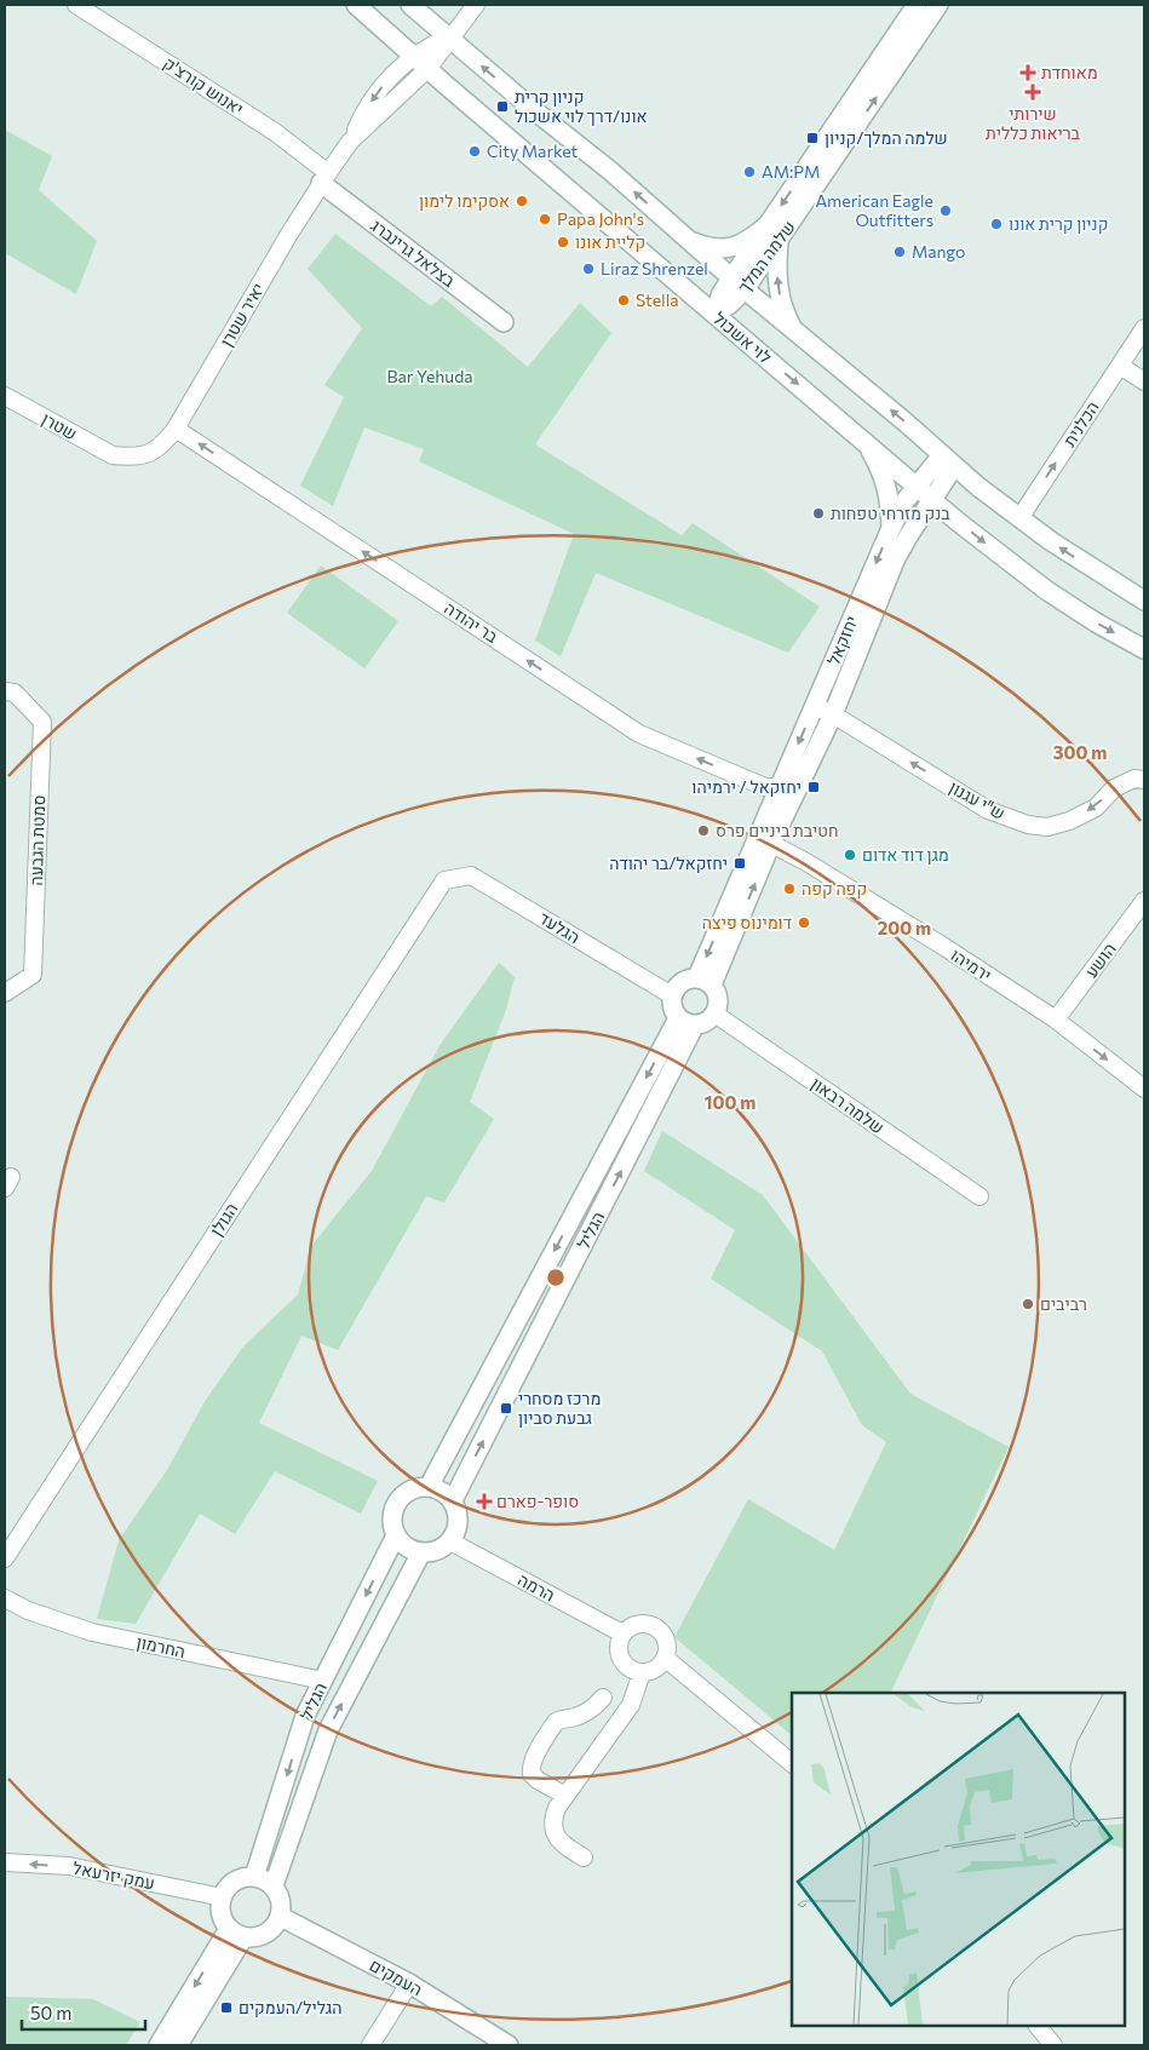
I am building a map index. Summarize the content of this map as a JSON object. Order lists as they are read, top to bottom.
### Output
{
  "streets": {
    "street": [
      "יאנוש קורצ'ק",
      "בצלאל גרינברג",
      "שלמה המלך",
      "יאיר שטרן",
      "לוי אשכול",
      "הכלנית",
      "שטרן",
      "בר יהודה",
      "יחזקאל",
      "ש\"י עגנון",
      "סמטת הגבעה",
      "הגלעד",
      "הושע",
      "ירמיהו",
      "שלמה רבאון",
      "הגולן",
      "הגליל",
      "הרמה",
      "החרמון",
      "עמק יזרעאל",
      "העמקים"
    ]
  },
  "crossings": [
    ["יאנוש קורצ'ק", "בצלאל גרינברג"],
    ["יאנוש קורצ'ק", "יאיר שטרן"],
    ["בצלאל גרינברג", "יאיר שטרן"],
    ["שלמה המלך", "לוי אשכול"],
    ["יאיר שטרן", "לוי אשכול"],
    ["יאיר שטרן", "שטרן"],
    ["יאיר שטרן", "בר יהודה"],
    ["לוי אשכול", "יחזקאל"],
    ["בר יהודה", "יחזקאל"],
    ["יחזקאל", "ש\"י עגנון"],
    ["יחזקאל", "ירמיהו"],
    ["הגלעד", "שלמה רבאון"],
    ["הגלעד", "הגולן"],
    ["הגלעד", "הגליל"],
    ["הושע", "ירמיהו"],
    ["שלמה רבאון", "הגליל"],
    ["הגליל", "הרמה"],
    ["הגליל", "החרמון"],
    ["הגליל", "עמק יזרעאל"],
    ["הגליל", "העמקים"],
    ["עמק יזרעאל", "העמקים"]
  ],
  "one_way": [
    "הכלנית",
    "בר יהודה",
    "ש\"י עגנון",
    "עמק יזרעאל"
  ],
  "parks": ["Bar Yehuda"],
  "places": {
    "health": ["מאוחדת", "שירותי בריאות כללית", "סופר-פארם"],
    "transit": [
      "קניון קרית אונו/דרך לוי אשכול",
      "שלמה המלך/קניון",
      "יחזקאל / ירמיהו",
      "יחזקאל/בר יהודה",
      "מרכז מסחרי גבעת סביון",
      "הגליל/העמקים"
    ],
    "other": [
      "City Market",
      "AM:PM",
      "אסקימו לימון",
      "American Eagle Outfitters",
      "Papa John's",
      "קניון קרית אונו",
      "קליית אונו",
      "Mango",
      "Liraz Shrenzel",
      "Stella",
      "בנק מזרחי טפחות",
      "חטיבת ביניים פרס",
      "מגן דוד אדום",
      "קפה קפה",
      "דומינוס פיצה",
      "רביבים"
    ]
  },
  "scale_bar": "50 m",
  "rings": ["300 m", "200 m", "100 m"]
}
